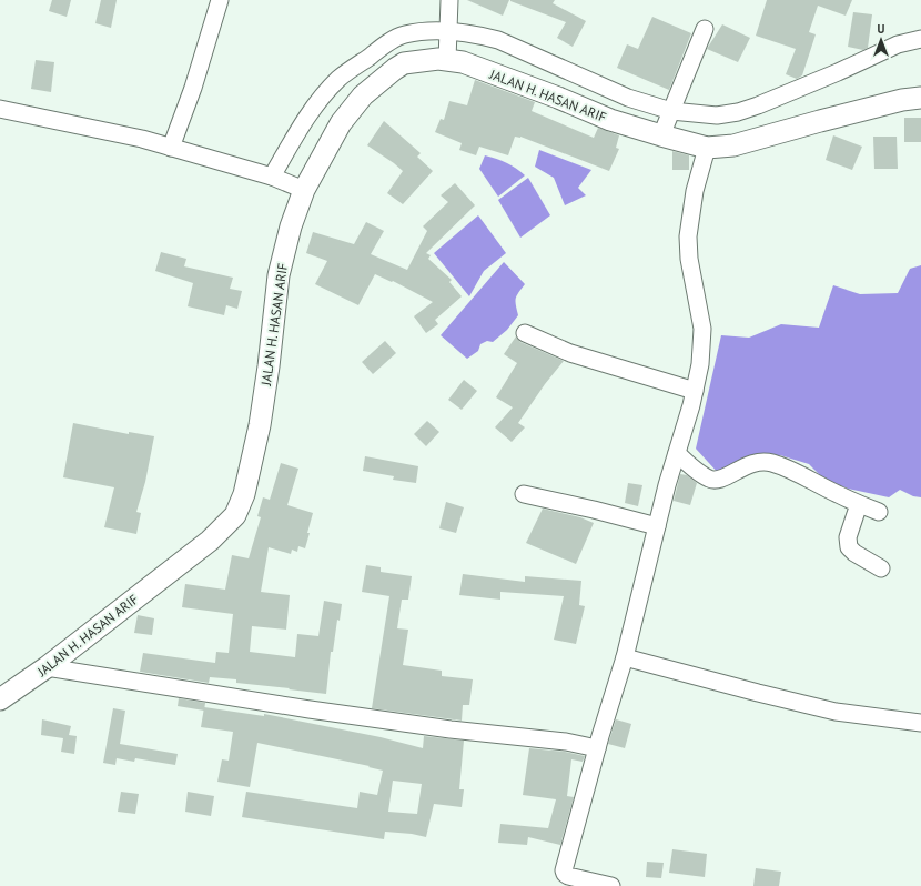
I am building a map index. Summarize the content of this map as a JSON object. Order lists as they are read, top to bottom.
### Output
{
  "streets": {
    "main road": ["JALAN H. HASAN ARIF"]
  },
  "north": "top"
}
